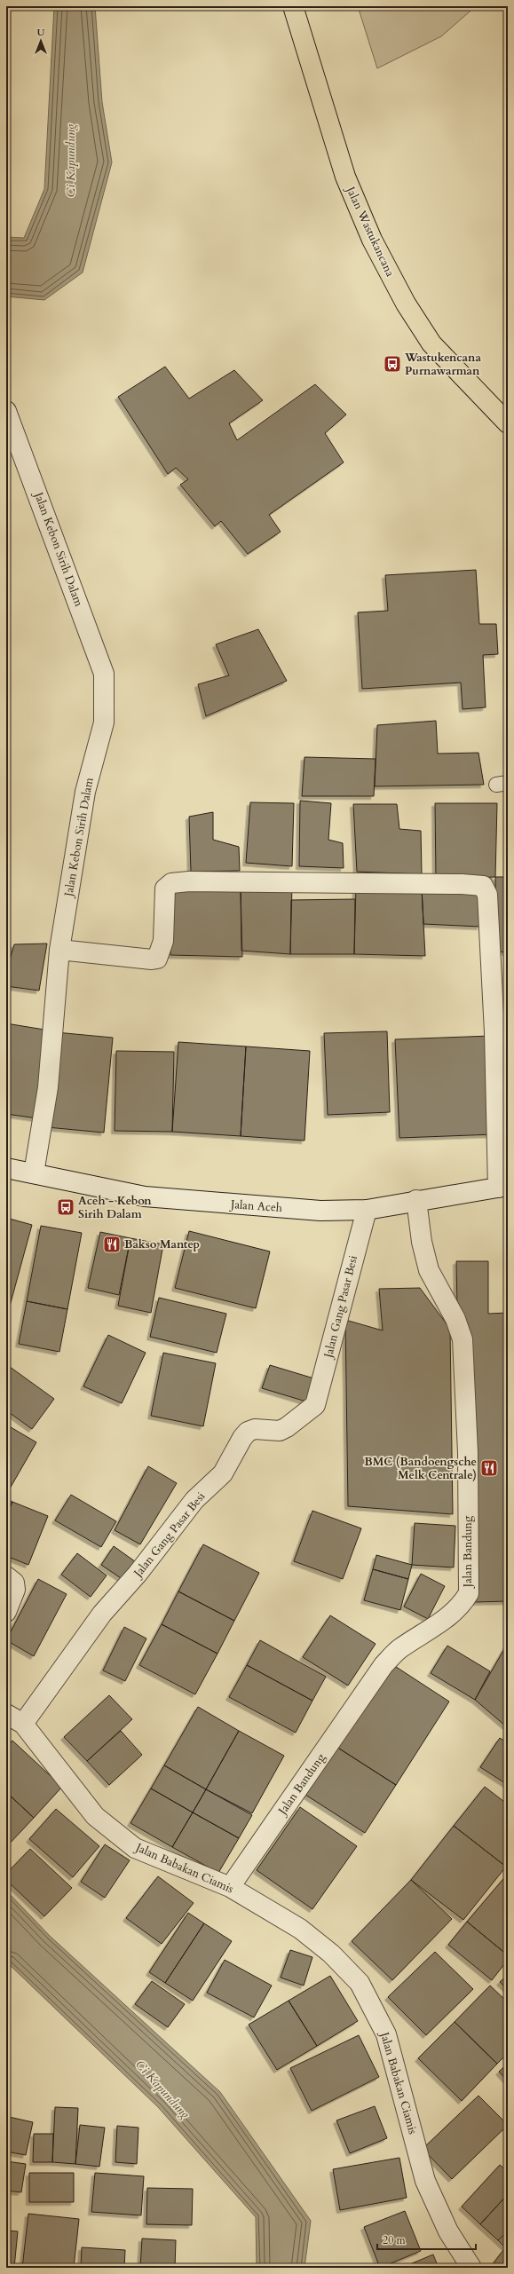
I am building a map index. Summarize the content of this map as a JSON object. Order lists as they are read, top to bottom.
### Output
{
  "streets": {
    "main road": ["Jalan Wastukancana"],
    "street": [
      "Jalan Kebon Sirih Dalam",
      "Jalan Aceh",
      "Jalan Gang Pasar Besi",
      "Jalan Bandung",
      "Jalan Babakan Ciamis"
    ]
  },
  "crossings": [
    ["Jalan Kebon Sirih Dalam", "Jalan Aceh"],
    ["Jalan Aceh", "Jalan Gang Pasar Besi"],
    ["Jalan Aceh", "Jalan Bandung"],
    ["Jalan Gang Pasar Besi", "Jalan Babakan Ciamis"],
    ["Jalan Bandung", "Jalan Babakan Ciamis"]
  ],
  "water": ["Ci Kapundung"],
  "places": {
    "bus stop": ["Wastukencana Purnawarman", "Aceh - Kebon Sirih Dalam"],
    "restaurant": ["Bakso Mantep", "BMC (Bandoengsche Melk Centrale)"]
  },
  "scale_bar": "20 m",
  "north": "top"
}
